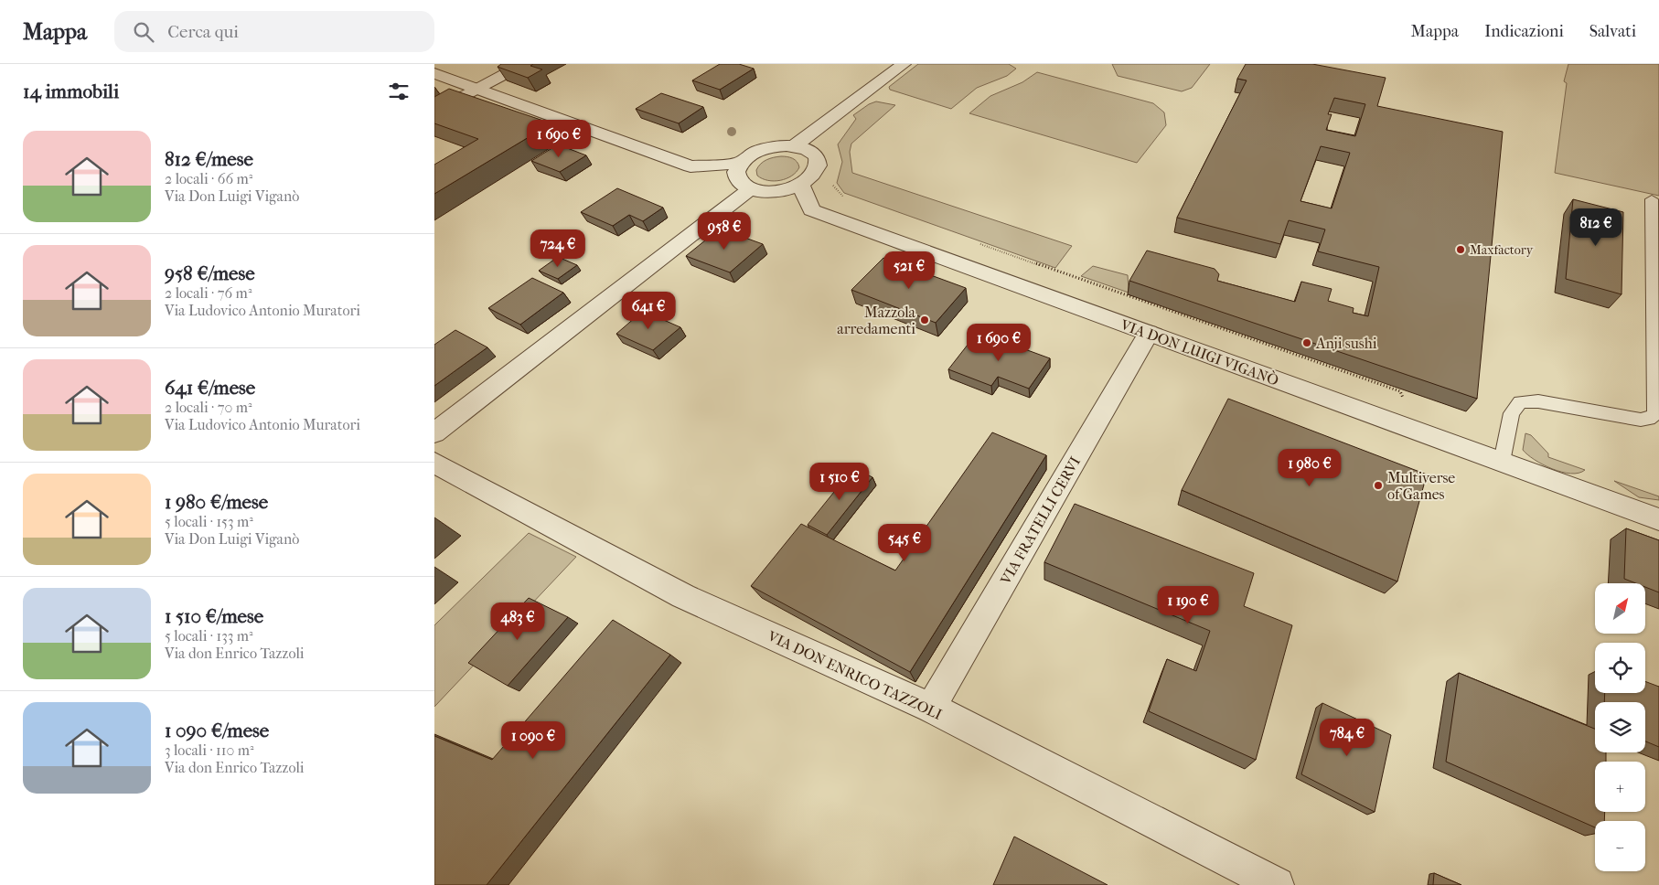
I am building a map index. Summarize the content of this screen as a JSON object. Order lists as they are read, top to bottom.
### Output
{
  "streets": {
    "street": ["VIA DON LUIGI VIGANÒ", "VIA FRATELLI CERVI", "VIA DON ENRICO TAZZOLI"]
  },
  "crossings": [
    ["VIA DON LUIGI VIGANÒ", "VIA FRATELLI CERVI"],
    ["VIA FRATELLI CERVI", "VIA DON ENRICO TAZZOLI"]
  ],
  "places": [
    "Maxfactory",
    "Mazzola arredamenti",
    "Anji sushi",
    "Multiverse of Games"
  ],
  "north": "top right",
  "page": {
    "header": "Mappa",
    "search": "Cerca qui",
    "nav": ["Mappa", "Indicazioni", "Salvati"],
    "heading": "14 immobili",
    "list": [
      {
        "name": "812 €/mese",
        "note": "2 locali · 66 m² · Via Don Luigi Viganò"
      },
      {
        "name": "958 €/mese",
        "note": "2 locali · 76 m² · Via Ludovico Antonio Muratori"
      },
      {
        "name": "641 €/mese",
        "note": "2 locali · 70 m² · Via Ludovico Antonio Muratori"
      },
      {
        "name": "1 980 €/mese",
        "note": "5 locali · 153 m² · Via Don Luigi Viganò"
      },
      {
        "name": "1 510 €/mese",
        "note": "5 locali · 133 m² · Via don Enrico Tazzoli"
      },
      {
        "name": "1 090 €/mese",
        "note": "3 locali · 110 m² · Via don Enrico Tazzoli"
      }
    ],
    "price": [
      "1 690 €",
      "812 €",
      "958 €",
      "724 €",
      "521 €",
      "641 €",
      "1 690 €",
      "1 980 €",
      "1 510 €",
      "545 €",
      "1 190 €",
      "483 €",
      "784 €",
      "1 090 €"
    ],
    "map_buttons": ["+", "−"]
  }
}
